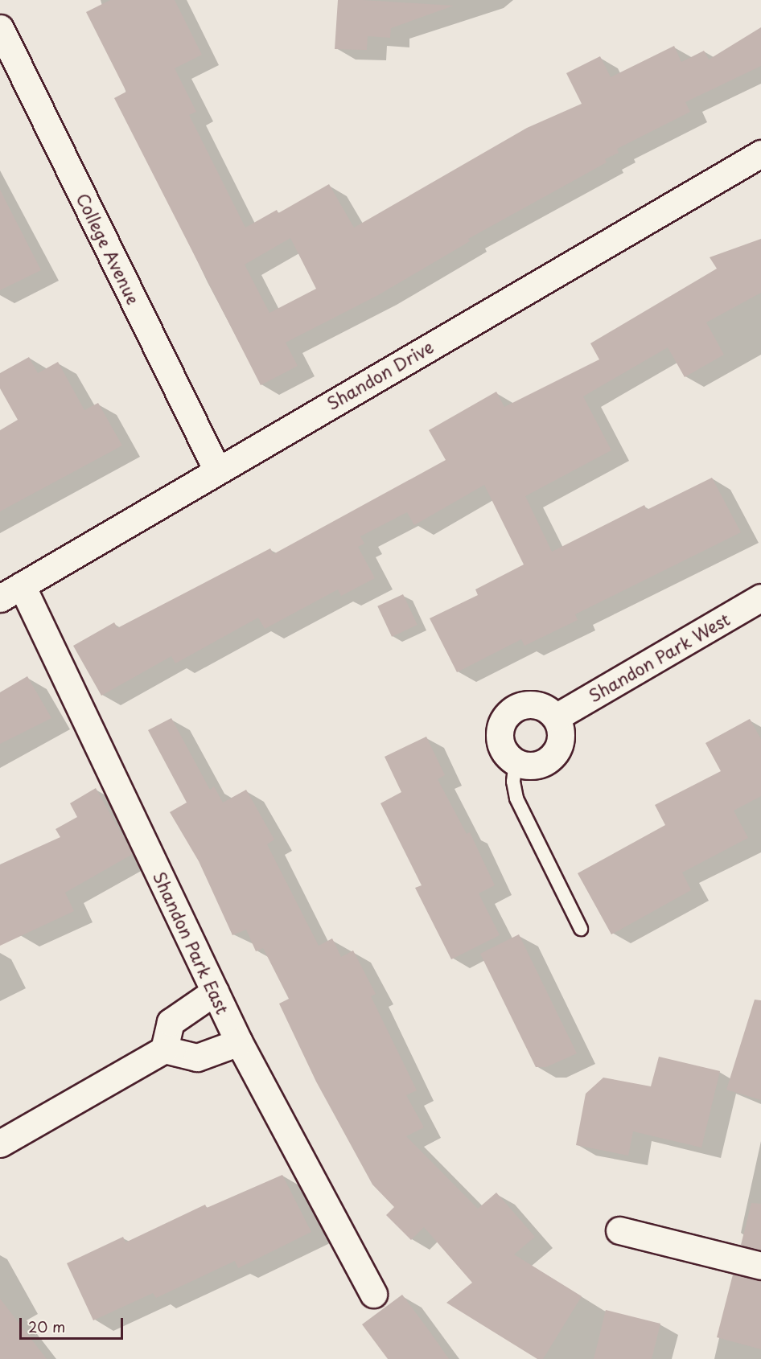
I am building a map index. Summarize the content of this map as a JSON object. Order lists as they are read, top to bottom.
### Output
{
  "streets": {
    "street": [
      "College Avenue",
      "Shandon Drive",
      "Shandon Park West",
      "Shandon Park East"
    ]
  },
  "crossings": [
    ["College Avenue", "Shandon Drive"],
    ["Shandon Drive", "Shandon Park East"]
  ],
  "scale_bar": "20 m"
}
